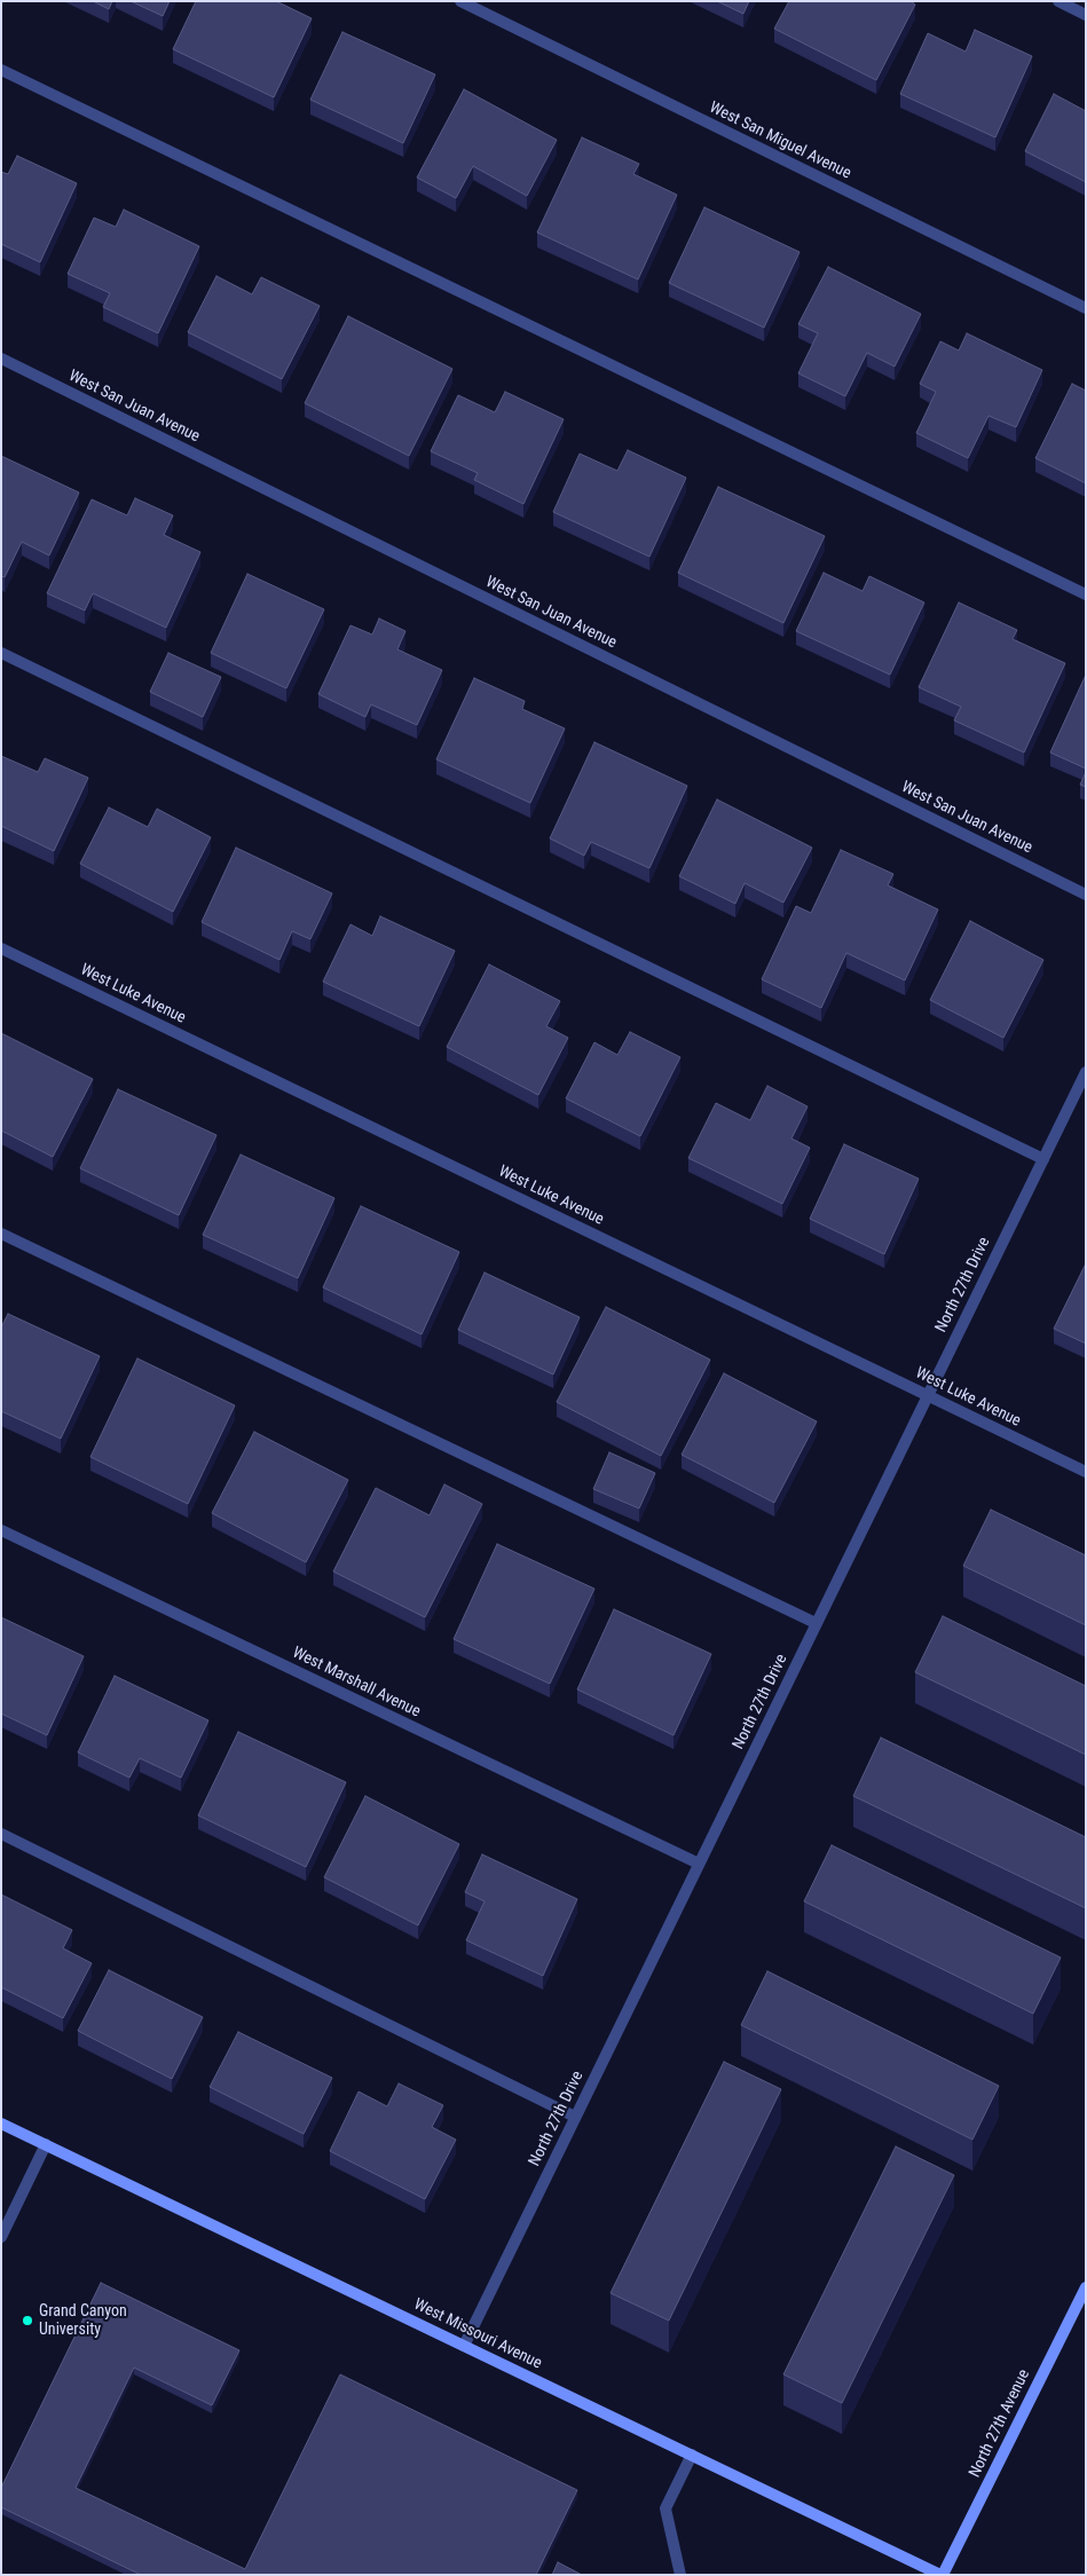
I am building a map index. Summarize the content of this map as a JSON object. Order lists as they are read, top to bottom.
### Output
{
  "streets": {
    "street": [
      "West San Miguel Avenue",
      "West San Juan Avenue",
      "West Luke Avenue",
      "North 27th Drive",
      "West Marshall Avenue",
      "West Missouri Avenue",
      "North 27th Avenue"
    ]
  },
  "crossings": [
    ["West Luke Avenue", "North 27th Drive"],
    ["North 27th Drive", "West Marshall Avenue"],
    ["North 27th Drive", "West Missouri Avenue"],
    ["West Missouri Avenue", "North 27th Avenue"]
  ],
  "places": ["Grand Canyon University"]
}
